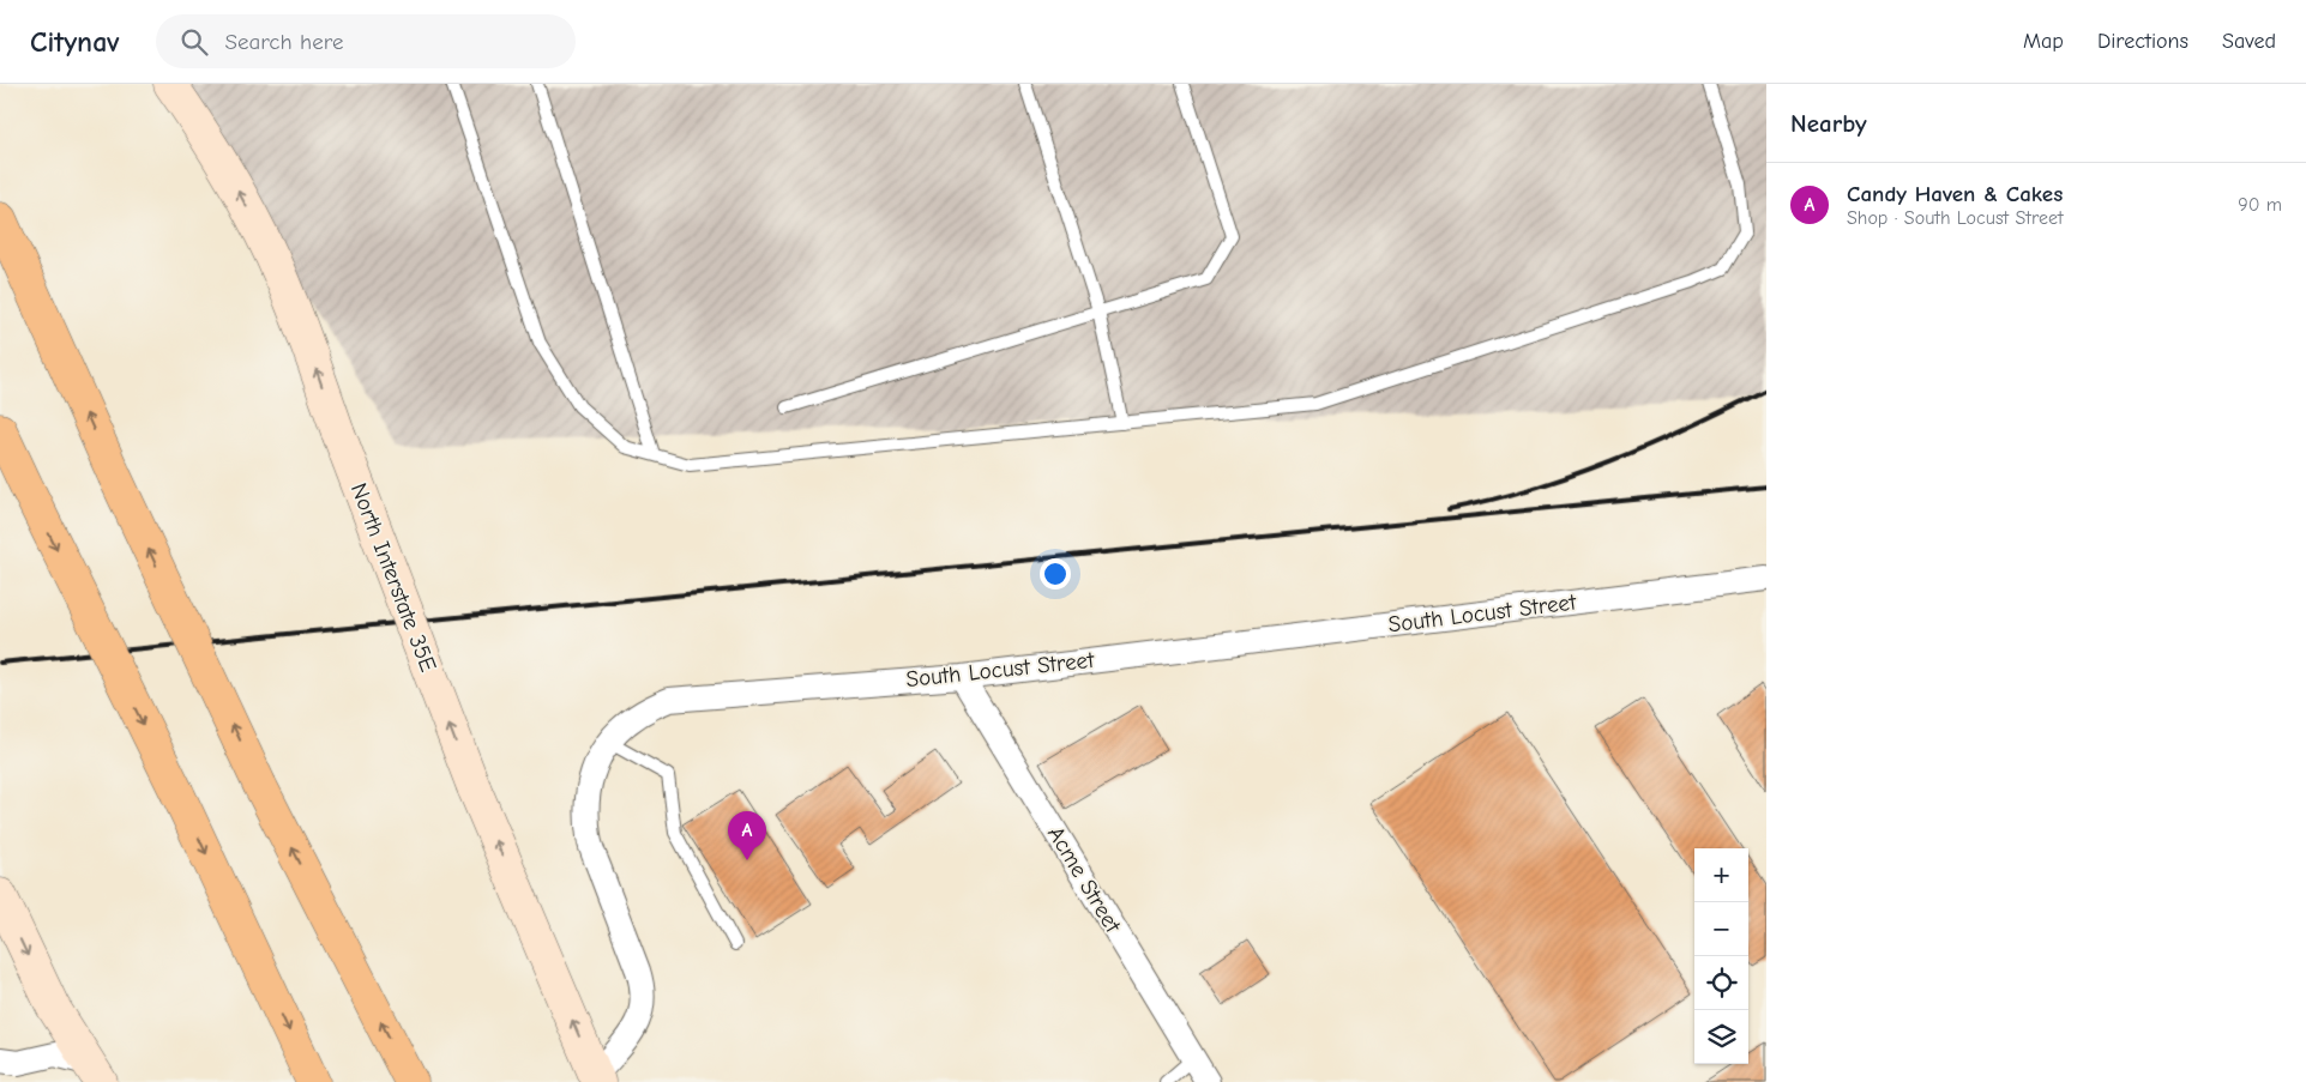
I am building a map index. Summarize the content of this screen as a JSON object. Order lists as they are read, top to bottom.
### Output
{
  "streets": {
    "main road": ["North Interstate 35E"],
    "street": ["South Locust Street", "Acme Street"]
  },
  "crossings": [
    ["North Interstate 35E", "South Locust Street"],
    ["South Locust Street", "Acme Street"]
  ],
  "one_way": ["North Interstate 35E"],
  "page": {
    "header": "Citynav",
    "search": "Search here",
    "nav": ["Map", "Directions", "Saved"],
    "heading": "Nearby",
    "list": [
      {
        "mark": "A",
        "name": "Candy Haven & Cakes",
        "note": "Shop · South Locust Street",
        "value": "90 m"
      }
    ],
    "pins": "A",
    "map_buttons": ["+", "−"]
  }
}
